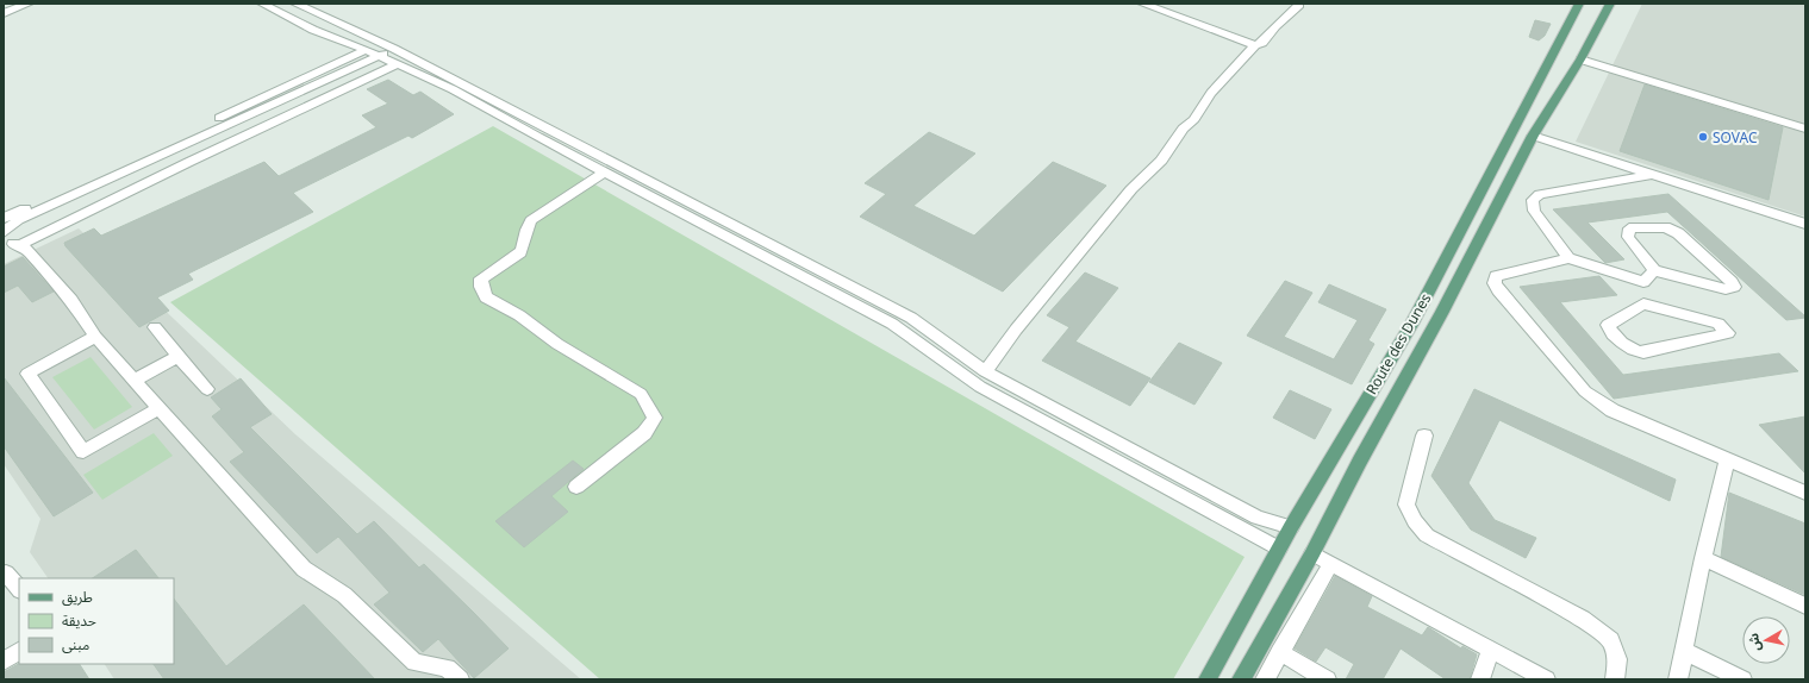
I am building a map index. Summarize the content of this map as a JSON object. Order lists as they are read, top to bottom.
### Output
{
  "streets": {
    "main road": ["Route des Dunes"]
  },
  "places": ["SOVAC"],
  "legend": ["طريق", "حديقة", "مبنى"],
  "north": "left"
}
